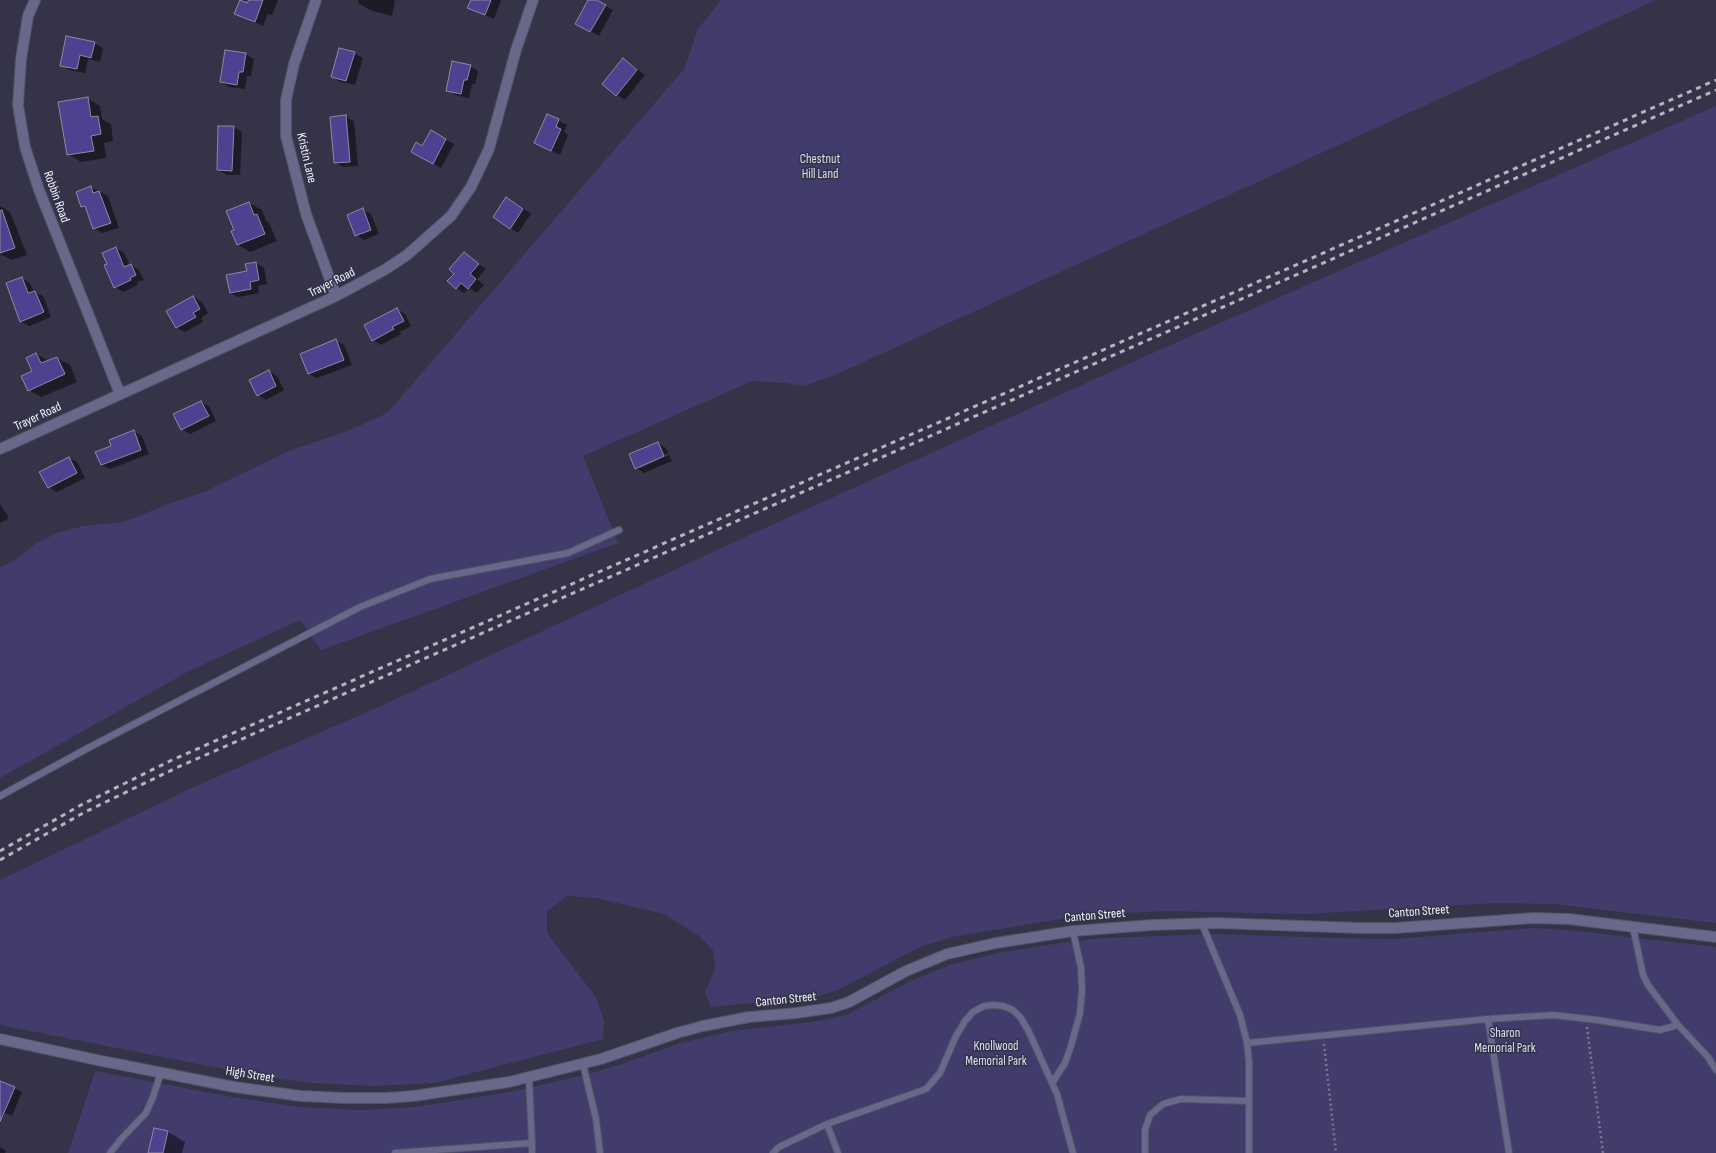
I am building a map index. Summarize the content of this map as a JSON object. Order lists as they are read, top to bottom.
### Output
{
  "streets": {
    "street": [
      "Kristin Lane",
      "Robbin Road",
      "Trayer Road",
      "Canton Street",
      "High Street"
    ]
  },
  "crossings": [
    ["Kristin Lane", "Trayer Road"],
    ["Robbin Road", "Trayer Road"],
    ["Canton Street", "High Street"]
  ],
  "parks": ["Chestnut Hill Land", "Sharon Memorial Park", "Knollwood Memorial Park"]
}
